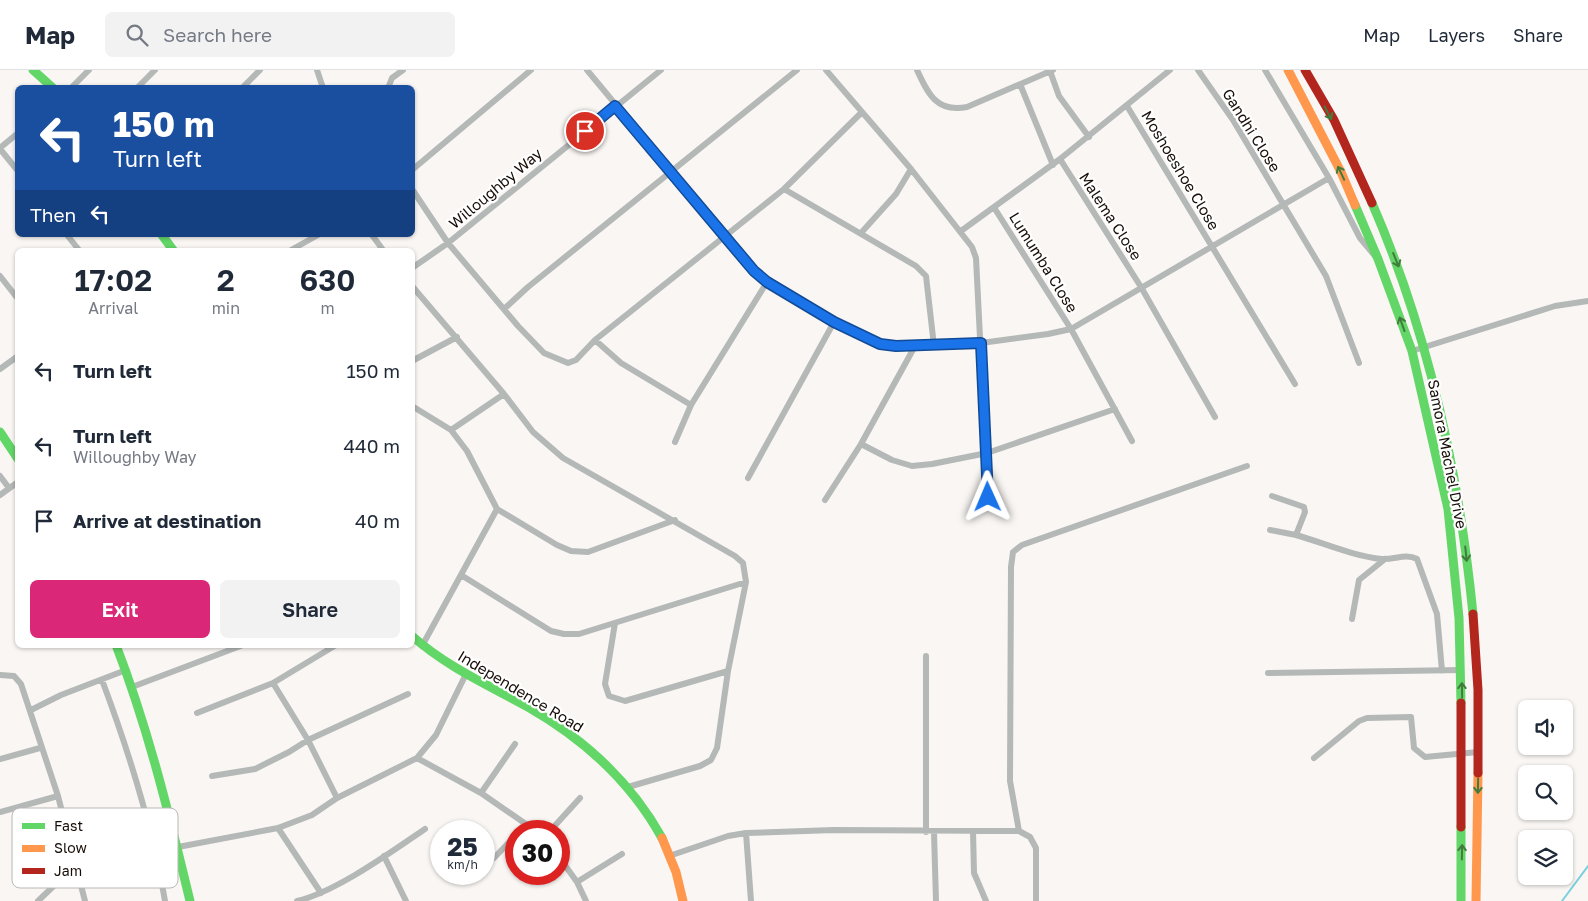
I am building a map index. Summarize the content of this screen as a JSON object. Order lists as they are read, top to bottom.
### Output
{
  "streets": {
    "main road": ["Samora Machel Drive", "Independence Road"],
    "street": [
      "Gandhi Close",
      "Moshoeshoe Close",
      "Willoughby Way",
      "Malema Close",
      "Lumumba Close"
    ]
  },
  "legend": ["Fast", "Slow", "Jam"],
  "page": {
    "header": "Map",
    "search": "Search here",
    "nav": ["Map", "Layers", "Share"],
    "turn": ["150 m", "Turn left"],
    "then": "Then",
    "eta": [
      "17:02",
      "Arrival",
      "2",
      "min",
      "630",
      "m"
    ],
    "list": [
      {
        "name": "Turn left",
        "value": "150 m"
      },
      {
        "name": "Turn left",
        "note": "Willoughby Way",
        "value": "440 m"
      },
      {
        "name": "Arrive at destination",
        "value": "40 m"
      }
    ],
    "buttons": ["Exit", "Share"],
    "speed": "25 km/h",
    "limit": "30"
  }
}
